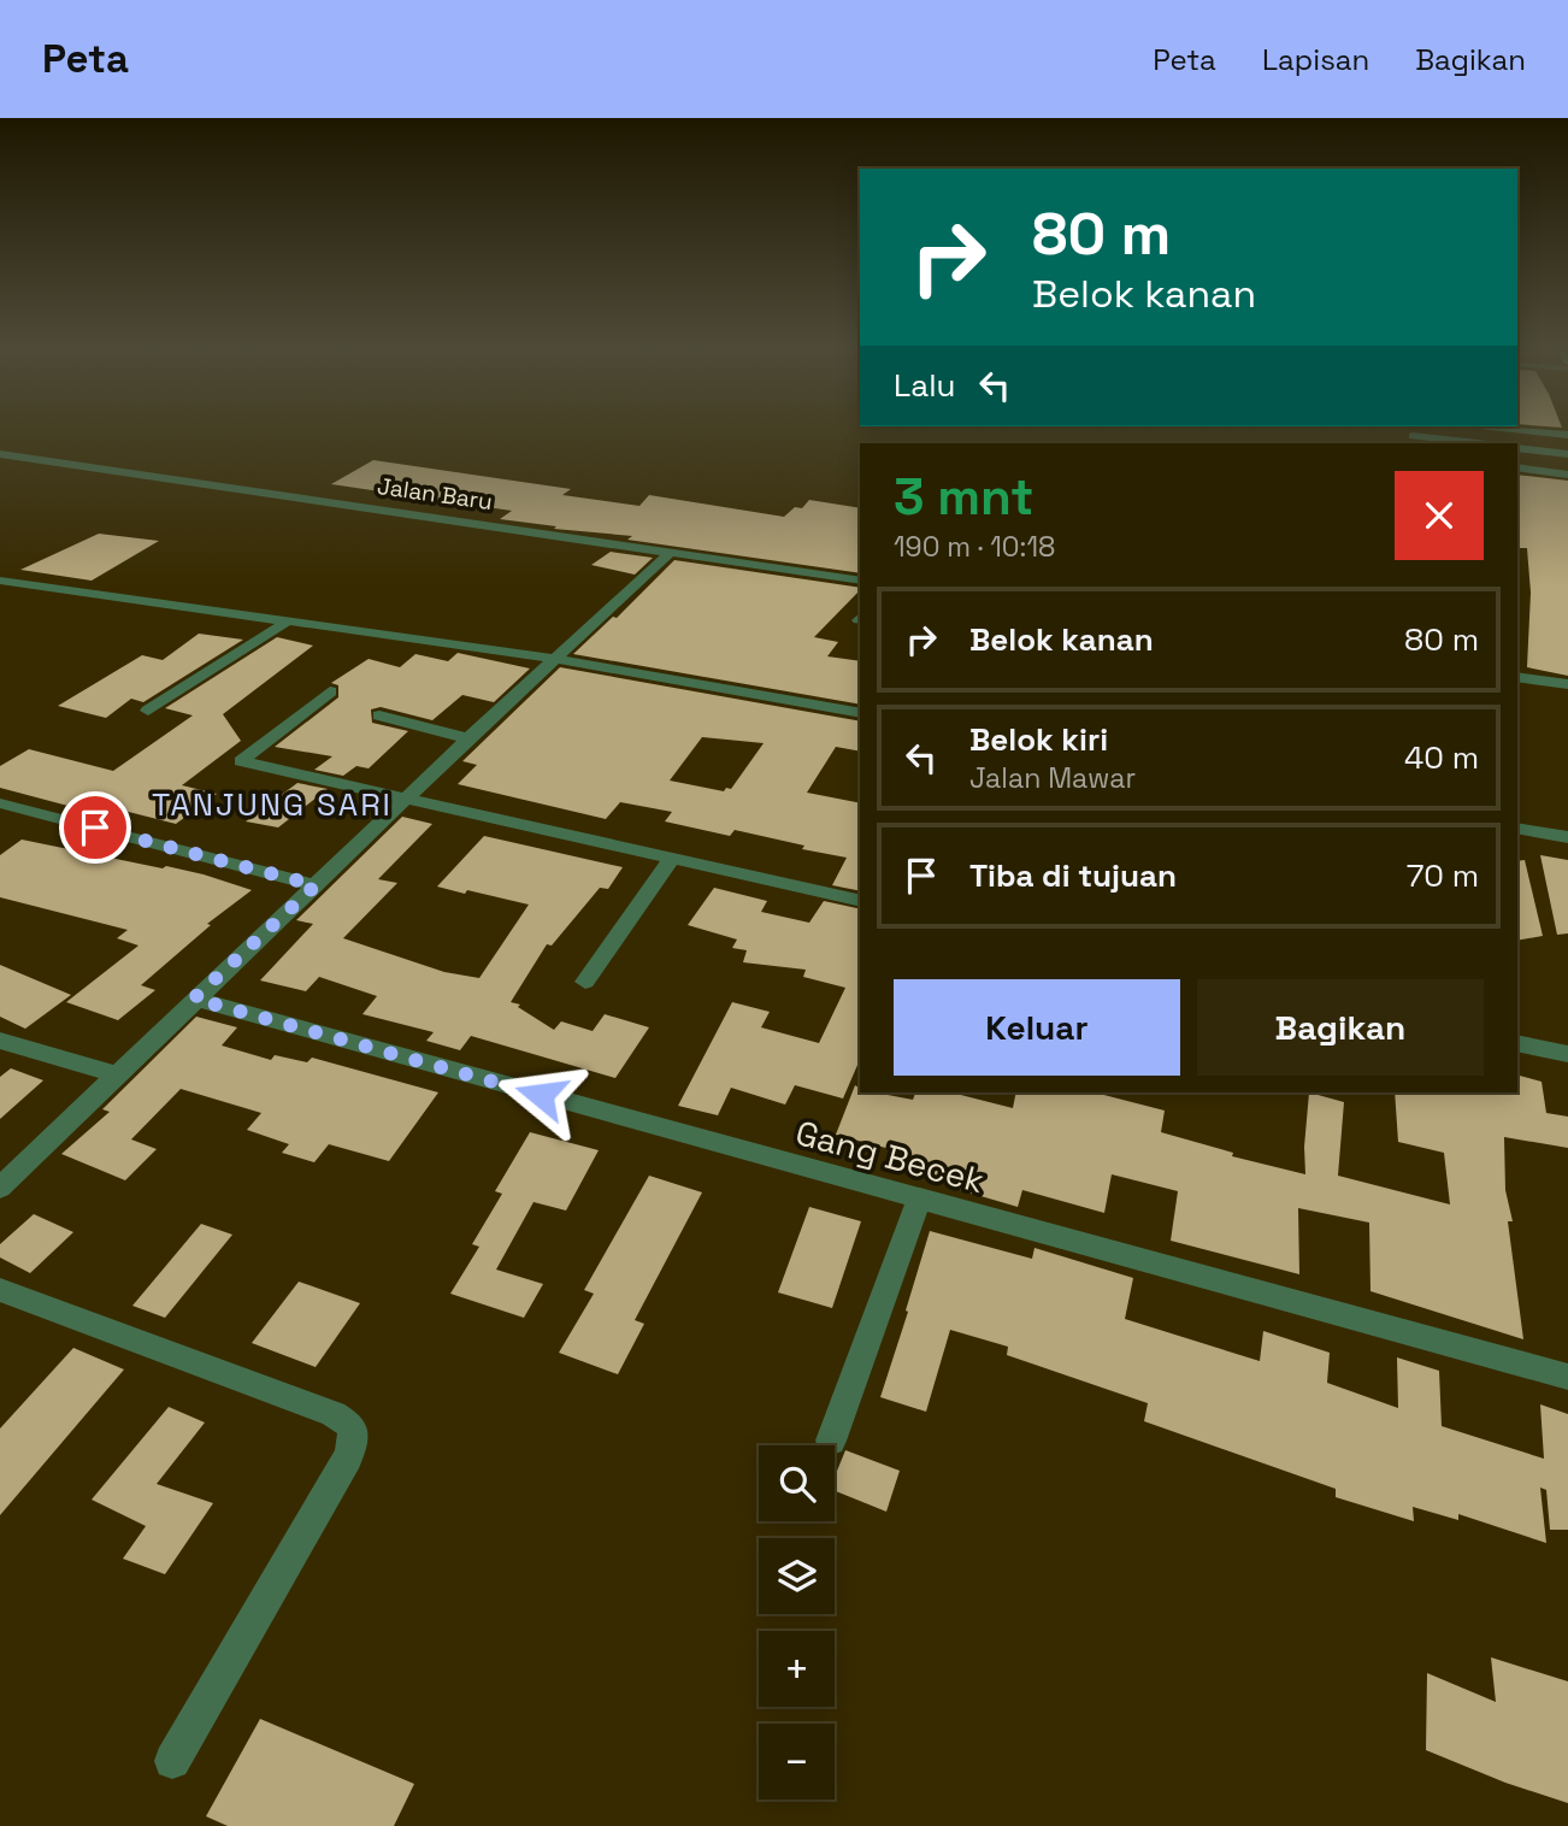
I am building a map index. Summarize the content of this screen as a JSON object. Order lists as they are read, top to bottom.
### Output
{
  "streets": {
    "street": ["Jalan Baru", "Gang Becek"]
  },
  "districts": ["TANJUNG SARI"],
  "page": {
    "header": "Peta",
    "nav": ["Peta", "Lapisan", "Bagikan"],
    "turn": ["80 m", "Belok kanan"],
    "then": "Lalu",
    "heading": ["3 mnt", "190 m · 10:18"],
    "list": [
      {
        "name": "Belok kanan",
        "value": "80 m"
      },
      {
        "name": "Belok kiri",
        "note": "Jalan Mawar",
        "value": "40 m"
      },
      {
        "name": "Tiba di tujuan",
        "value": "70 m"
      }
    ],
    "buttons": ["Keluar", "Bagikan"],
    "map_buttons": ["+", "−"]
  }
}
